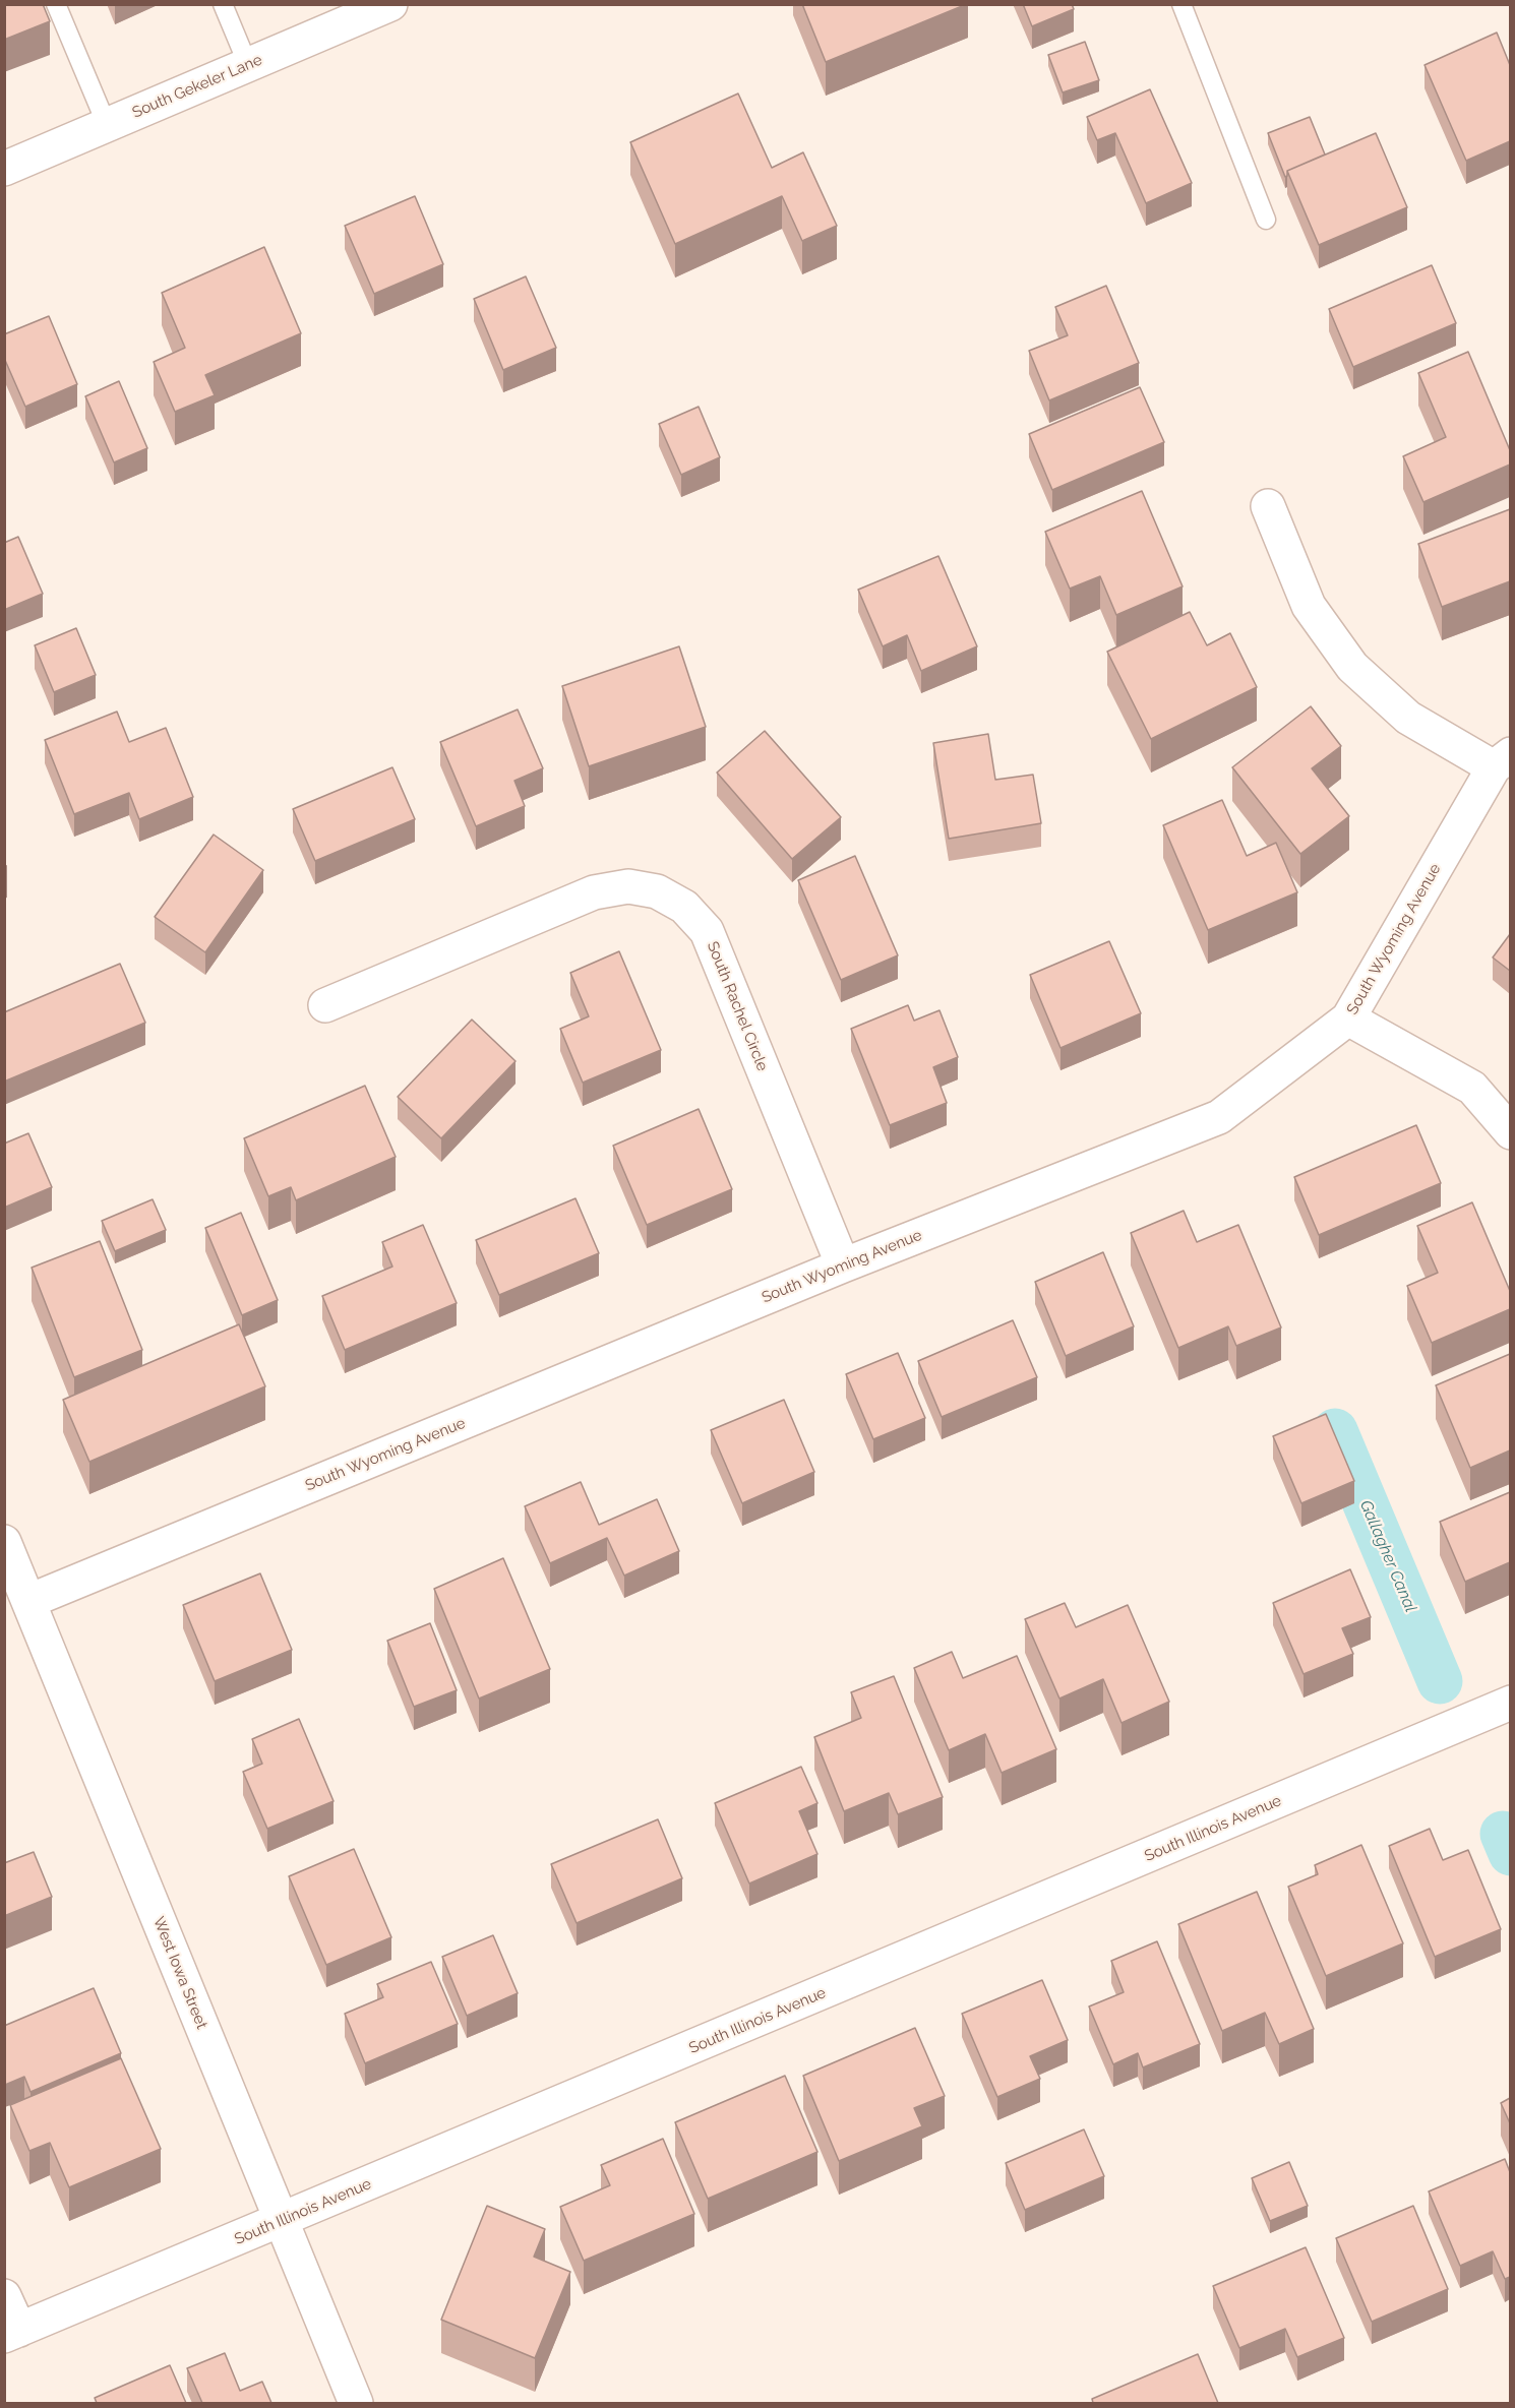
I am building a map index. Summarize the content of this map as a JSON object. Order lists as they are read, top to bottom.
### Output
{
  "streets": {
    "street": [
      "South Gekeler Lane",
      "South Wyoming Avenue",
      "South Rachel Circle",
      "South Illinois Avenue",
      "West Iowa Street"
    ]
  },
  "crossings": [
    ["South Wyoming Avenue", "South Rachel Circle"],
    ["South Wyoming Avenue", "West Iowa Street"],
    ["South Illinois Avenue", "West Iowa Street"]
  ],
  "water": ["Gallagher Canal"]
}
